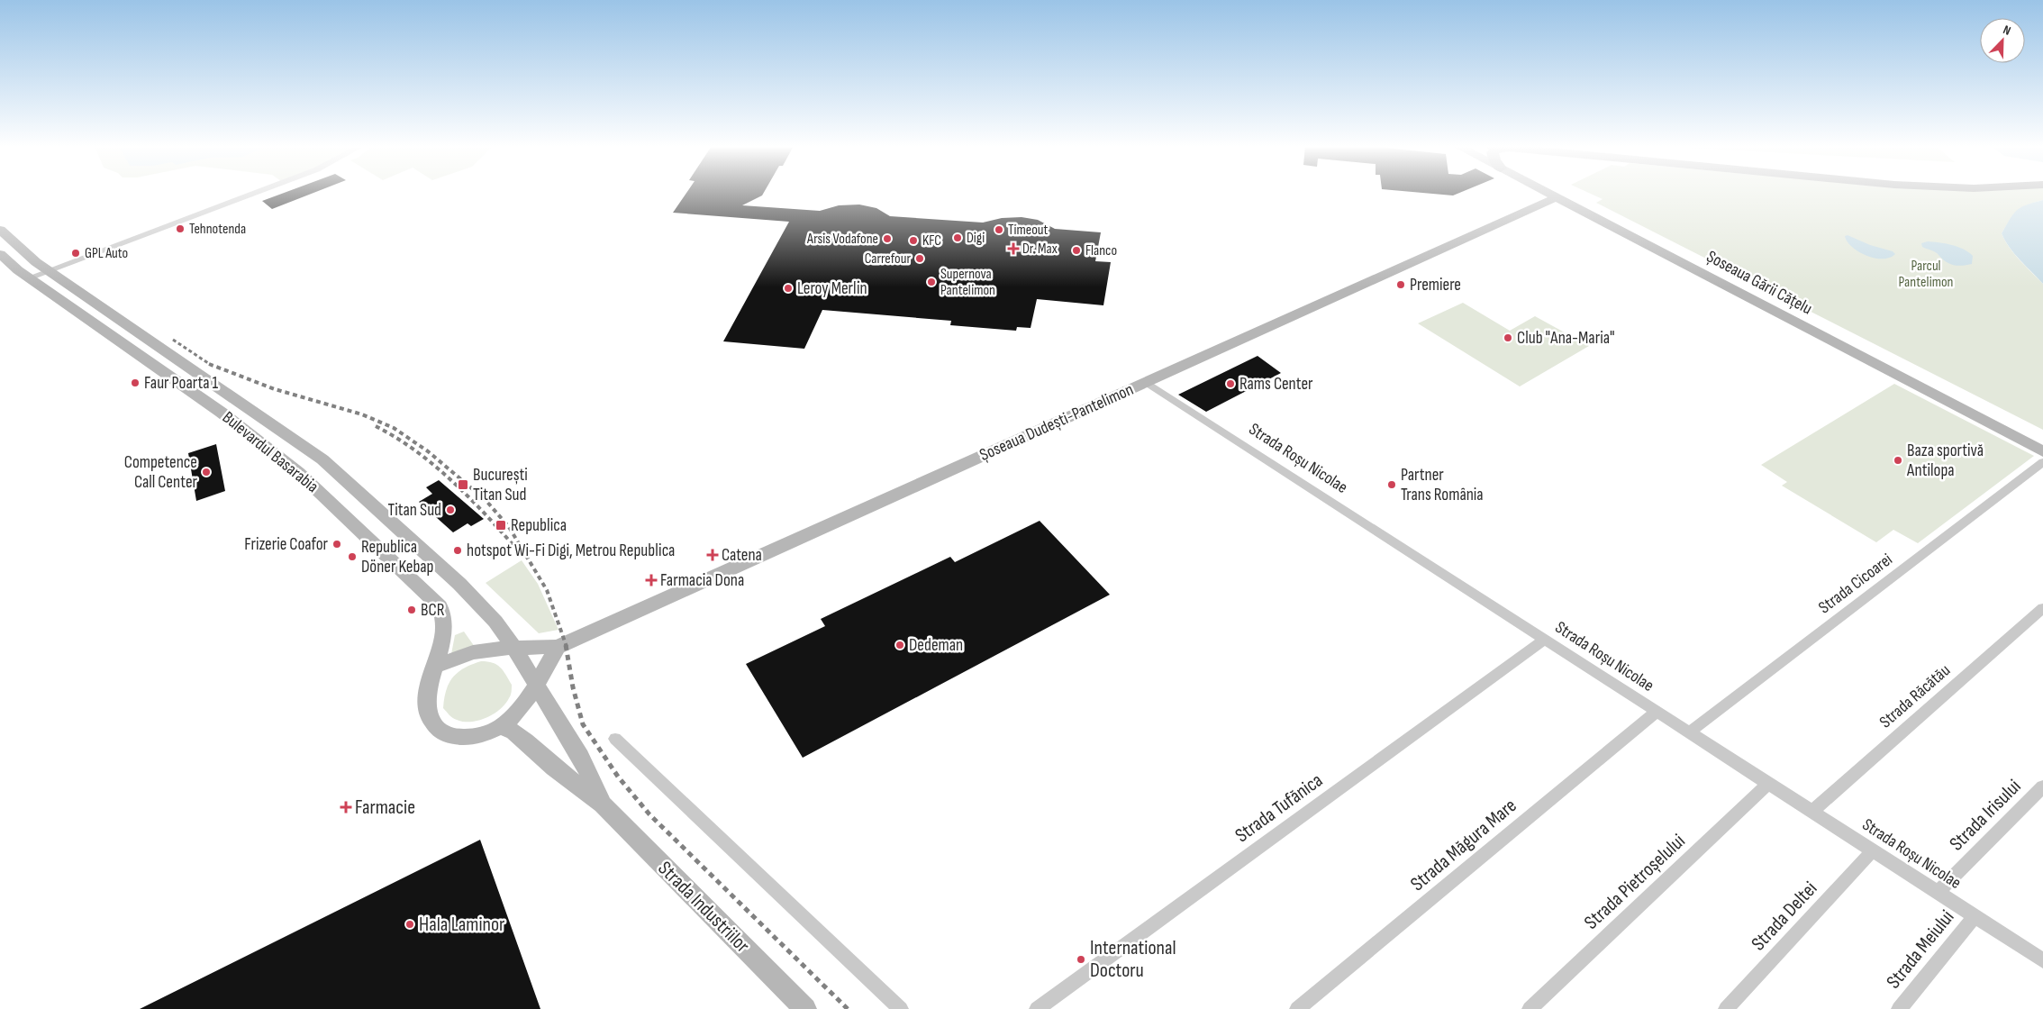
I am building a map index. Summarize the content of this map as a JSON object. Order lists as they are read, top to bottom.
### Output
{
  "streets": {
    "main road": [
      "Șoseaua Gării Cățelu",
      "Șoseaua Dudești-Pantelimon",
      "Bulevardul Basarabia",
      "Strada Industriilor"
    ],
    "street": [
      "Strada Roșu Nicolae",
      "Strada Cicoarei",
      "Strada Răcătău",
      "Strada Tufănica",
      "Strada Irisului",
      "Strada Măgura Mare",
      "Strada Pietroșelului",
      "Strada Deltei",
      "Strada Meiului"
    ]
  },
  "crossings": [
    ["Șoseaua Gării Cățelu", "Șoseaua Dudești-Pantelimon"],
    ["Șoseaua Dudești-Pantelimon", "Bulevardul Basarabia"],
    ["Șoseaua Dudești-Pantelimon", "Strada Roșu Nicolae"],
    ["Șoseaua Dudești-Pantelimon", "Strada Industriilor"],
    ["Bulevardul Basarabia", "Strada Industriilor"],
    ["Strada Roșu Nicolae", "Strada Cicoarei"],
    ["Strada Roșu Nicolae", "Strada Răcătău"],
    ["Strada Roșu Nicolae", "Strada Tufănica"],
    ["Strada Roșu Nicolae", "Strada Irisului"],
    ["Strada Roșu Nicolae", "Strada Măgura Mare"],
    ["Strada Roșu Nicolae", "Strada Pietroșelului"],
    ["Strada Roșu Nicolae", "Strada Deltei"],
    ["Strada Roșu Nicolae", "Strada Meiului"]
  ],
  "parks": ["Parcul Pantelimon"],
  "places": {
    "other": [
      "Tehnotenda",
      "Timeout",
      "Digi",
      "Arsis Vodafone",
      "KFC",
      "Flanco",
      "GPL Auto",
      "Carrefour",
      "Supernova Pantelimon",
      "Premiere",
      "Leroy Merlin",
      "Club \"Ana-Maria\"",
      "Faur Poarta 1",
      "Rams Center",
      "Baza sportivă Antilopa",
      "Competence Call Center",
      "Partner Trans România",
      "Titan Sud",
      "Frizerie Coafor",
      "hotspot Wi-Fi Digi, Metrou Republica",
      "Republica Döner Kebap",
      "BCR",
      "Dedeman",
      "Hala Laminor",
      "International Doctoru"
    ],
    "health": [
      "Dr. Max",
      "Catena",
      "Farmacia Dona",
      "Farmacie"
    ],
    "transit": ["București Titan Sud", "Republica"]
  },
  "north": "top right"
}
